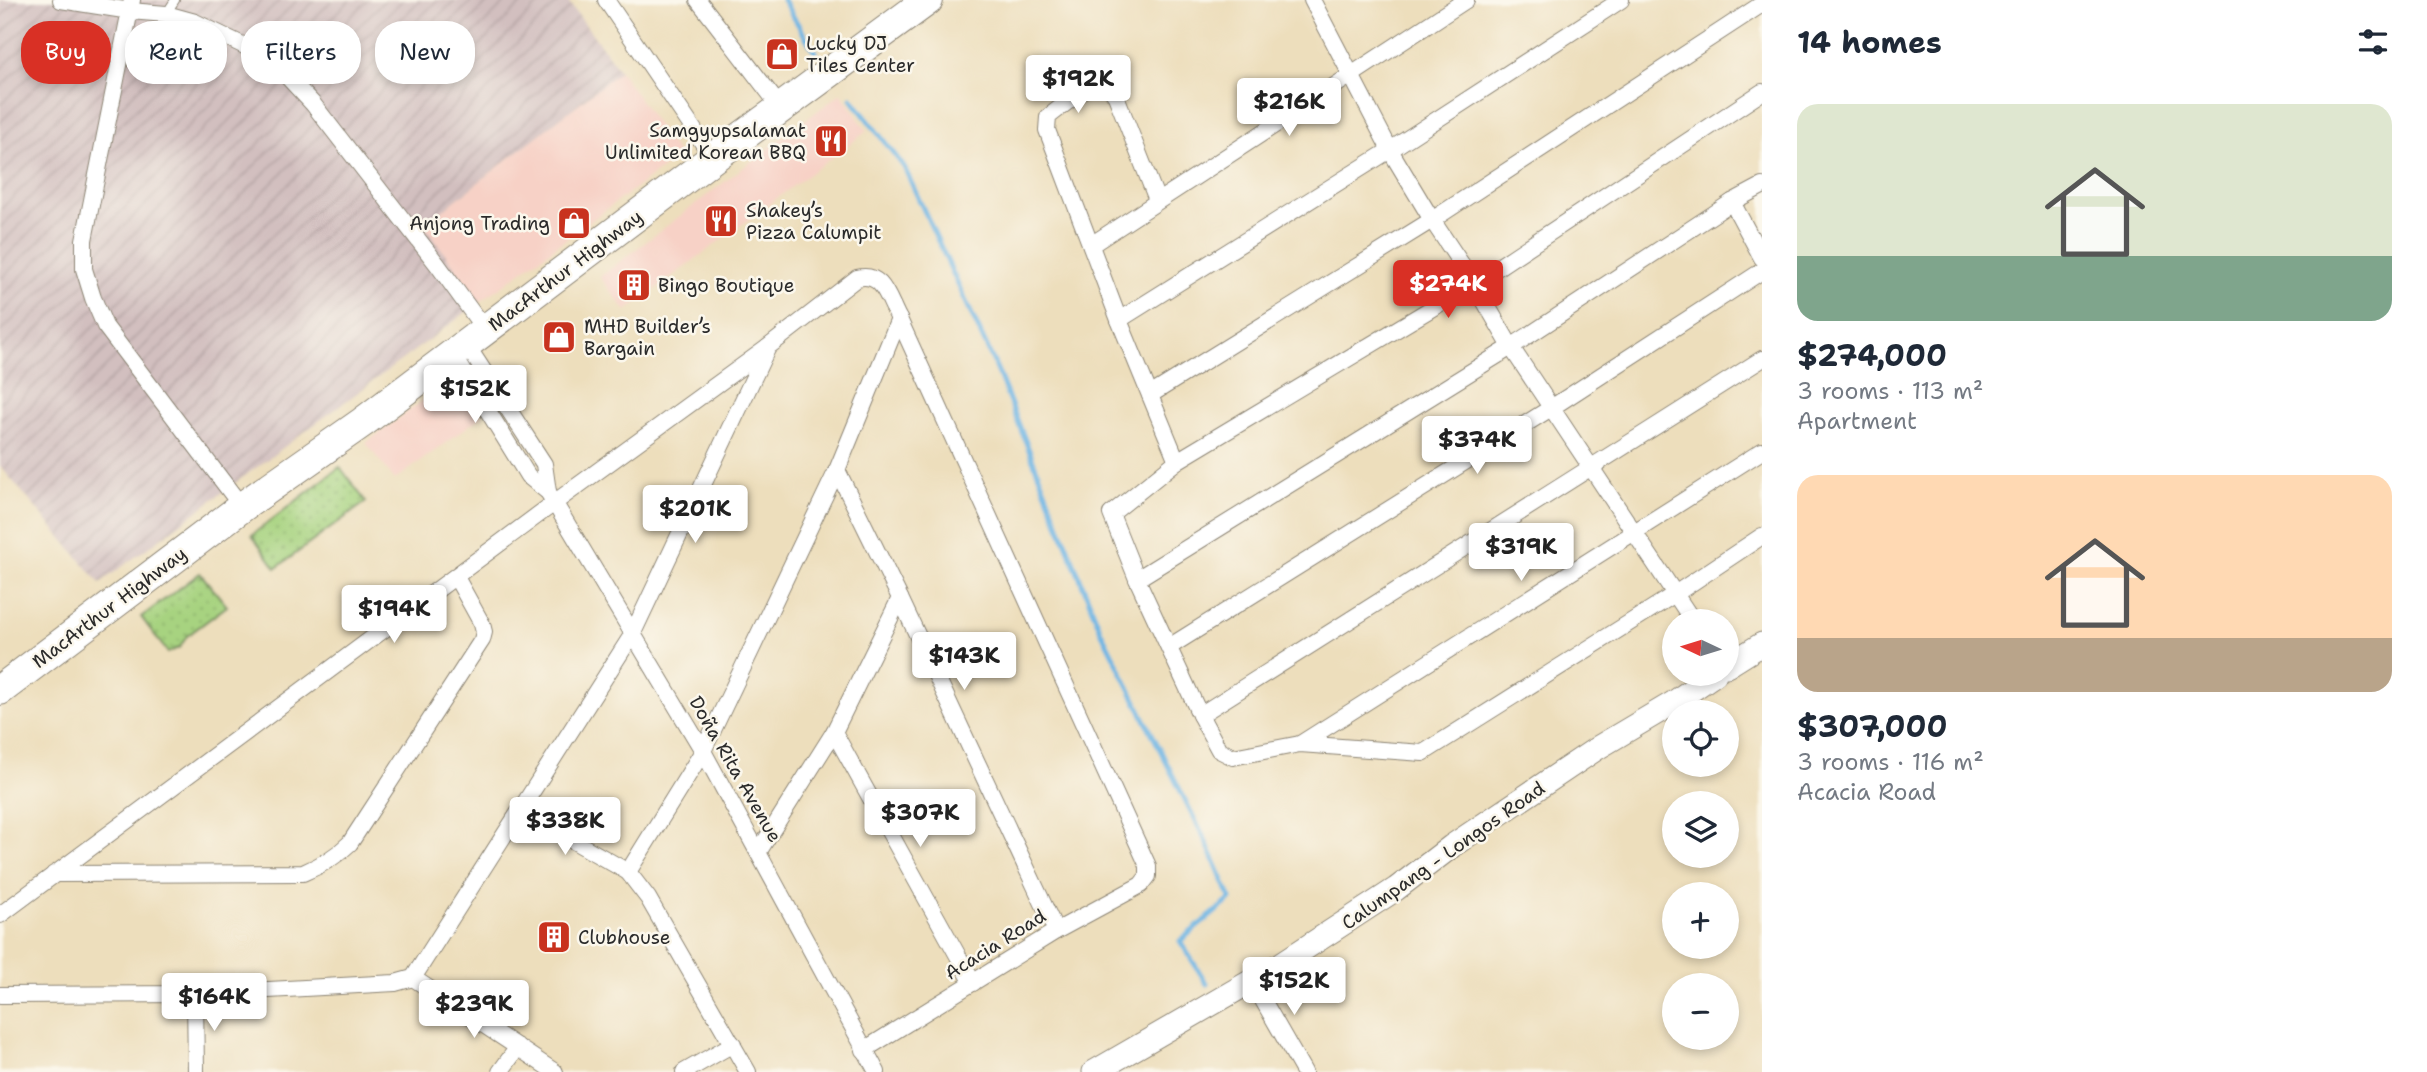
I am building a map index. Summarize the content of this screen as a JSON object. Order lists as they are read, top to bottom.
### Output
{
  "streets": {
    "highway": ["MacArthur Highway"],
    "street": ["Doña Rita Avenue", "Calumpang - Longos Road", "Acacia Road"]
  },
  "crossings": [
    ["MacArthur Highway", "Doña Rita Avenue"],
    ["Doña Rita Avenue", "Acacia Road"]
  ],
  "places": {
    "shop": ["Lucky DJ Tiles Center", "Anjong Trading", "MHD Builder’s Bargain"],
    "restaurant": ["Samgyupsalamat Unlimited Korean BBQ", "Shakey’s Pizza Calumpit"],
    "building": ["Bingo Boutique", "Clubhouse"]
  },
  "north": "left",
  "page": {
    "heading": "14 homes",
    "chip": [
      "Buy",
      "Rent",
      "Filters",
      "New"
    ],
    "price": [
      "$192K",
      "$216K",
      "$274K",
      "$152K",
      "$374K",
      "$201K",
      "$319K",
      "$194K",
      "$143K",
      "$307K",
      "$338K",
      "$152K",
      "$164K",
      "$239K"
    ],
    "list": [
      {
        "name": "$274,000",
        "note": "3 rooms · 113 m² · Apartment"
      },
      {
        "name": "$307,000",
        "note": "3 rooms · 116 m² · Acacia Road"
      }
    ],
    "map_buttons": ["+", "−"]
  }
}
